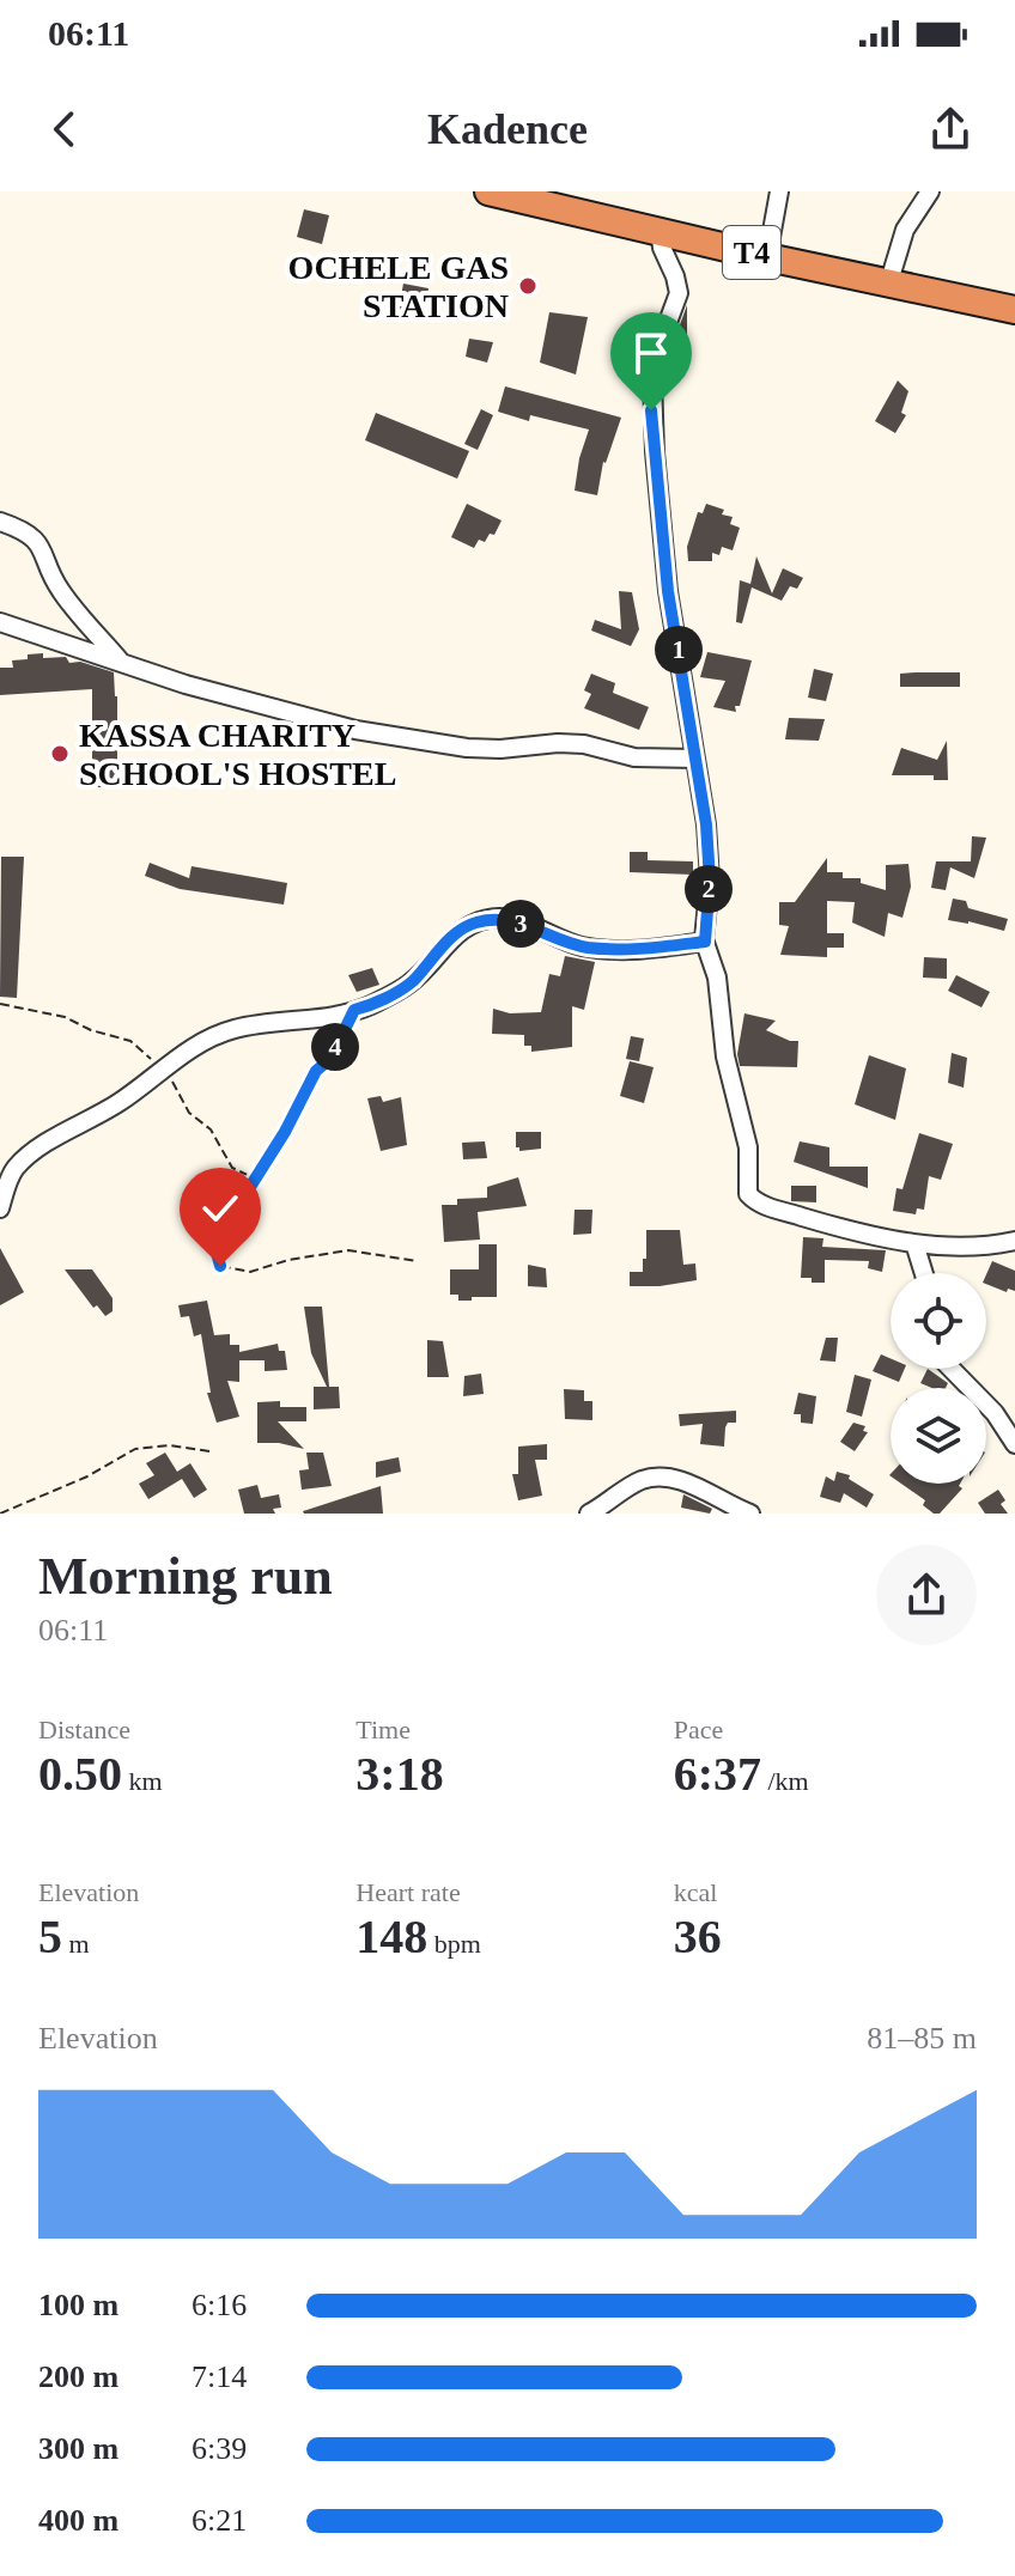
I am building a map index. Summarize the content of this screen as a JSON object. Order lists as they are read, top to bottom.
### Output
{
  "streets": {
    "highway": ["T4"]
  },
  "places": ["OCHELE GAS STATION", "KASSA CHARITY SCHOOL'S HOSTEL"],
  "page": {
    "status": "06:11",
    "header": "Kadence",
    "pins": [
      "1",
      "2",
      "3",
      "4"
    ],
    "heading": ["Morning run", "06:11"],
    "stats": [
      ["Distance", "0.50 km"],
      ["Time", "3:18"],
      ["Pace", "6:37 /km"],
      ["Elevation", "5 m"],
      ["Heart rate", "148 bpm"],
      ["kcal", "36"]
    ],
    "chart": ["Elevation", "81–85 m"],
    "list": [
      {
        "name": "100 m",
        "note": "6:16"
      },
      {
        "name": "200 m",
        "note": "7:14"
      },
      {
        "name": "300 m",
        "note": "6:39"
      },
      {
        "name": "400 m",
        "note": "6:21"
      }
    ]
  }
}
